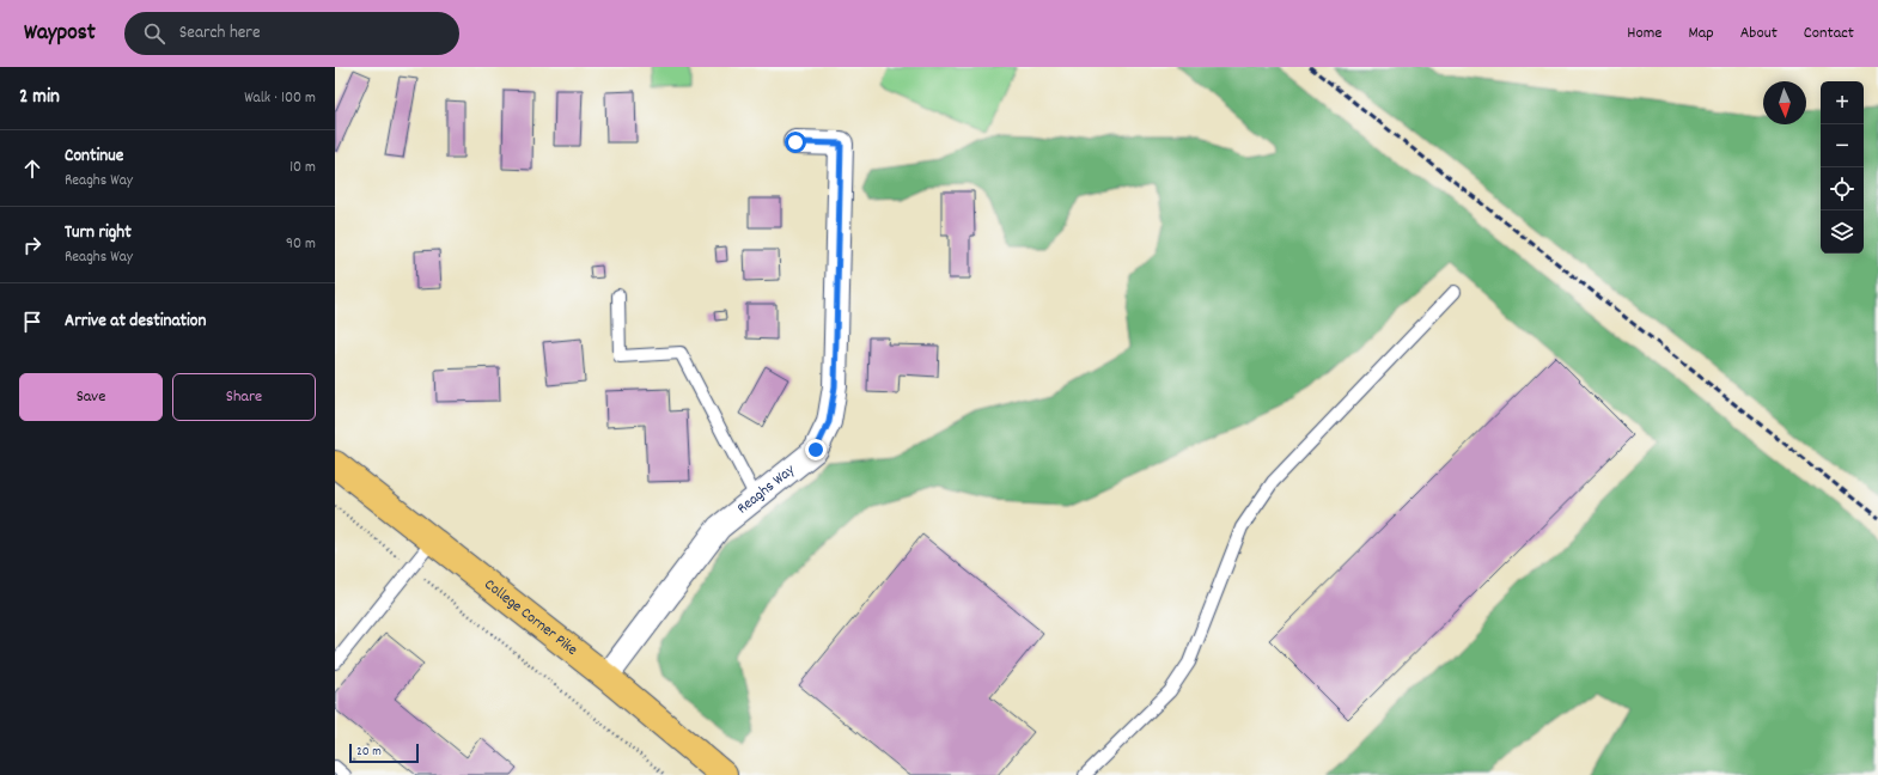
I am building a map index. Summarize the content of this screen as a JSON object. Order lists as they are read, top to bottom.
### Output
{
  "streets": {
    "highway": ["College Corner Pike"],
    "street": ["Reaghs Way"]
  },
  "crossings": [
    ["Reaghs Way", "College Corner Pike"]
  ],
  "scale_bar": "20 m",
  "north": "bottom",
  "page": {
    "header": "Waypost",
    "search": "Search here",
    "nav": [
      "Home",
      "Map",
      "About",
      "Contact"
    ],
    "heading": ["2 min", "Walk · 100 m"],
    "map_buttons": ["+", "−"],
    "list": [
      ["Continue", "Reaghs Way", "10 m"],
      ["Turn right", "Reaghs Way", "90 m"],
      "Arrive at destination"
    ],
    "buttons": ["Save", "Share"],
    "scale": "20 m"
  }
}
